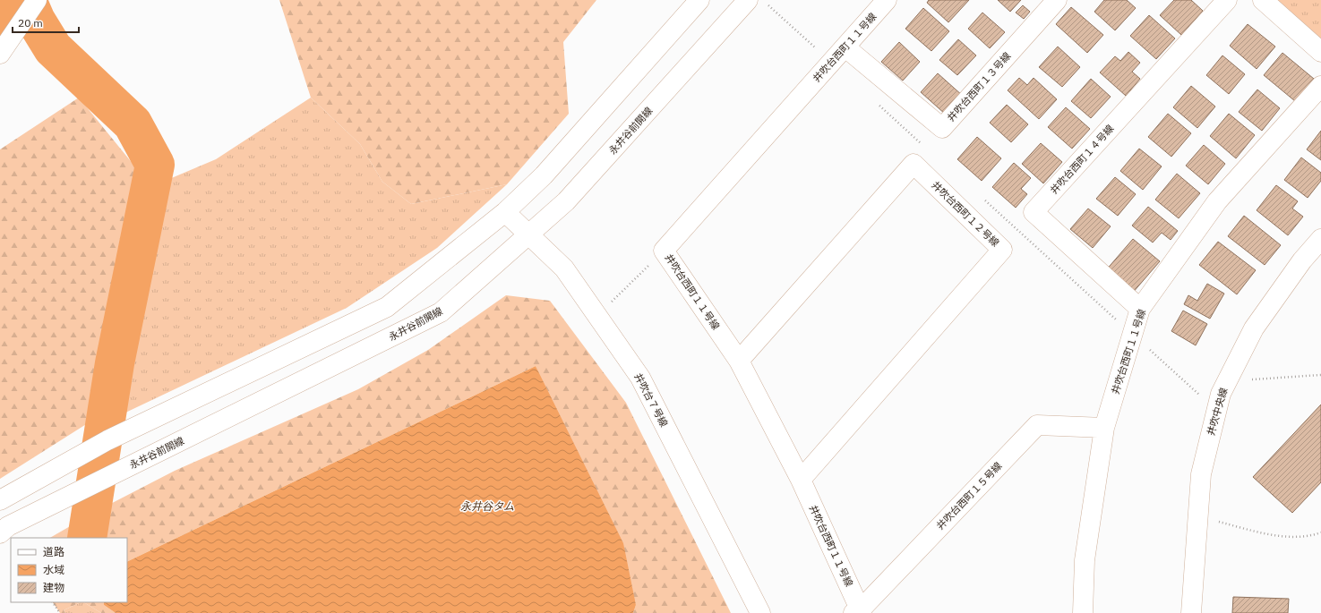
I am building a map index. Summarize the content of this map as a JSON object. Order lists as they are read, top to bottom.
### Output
{
  "streets": {
    "street": [
      "井吹台西町１１号線",
      "井吹台西町１３号線",
      "永井谷前開線",
      "井吹台西町１４号線",
      "井吹台西町１２号線",
      "井吹台７号線",
      "井吹中央線",
      "井吹台西町１５号線"
    ]
  },
  "crossings": [
    ["井吹台西町１１号線", "井吹台西町１３号線"],
    ["井吹台西町１１号線", "井吹台西町１４号線"],
    ["井吹台西町１１号線", "井吹台西町１２号線"],
    ["井吹台西町１１号線", "井吹台西町１５号線"],
    ["永井谷前開線", "井吹台７号線"]
  ],
  "water": ["永井谷タム"],
  "legend": ["道路", "水域", "建物"],
  "scale_bar": "20 m"
}
